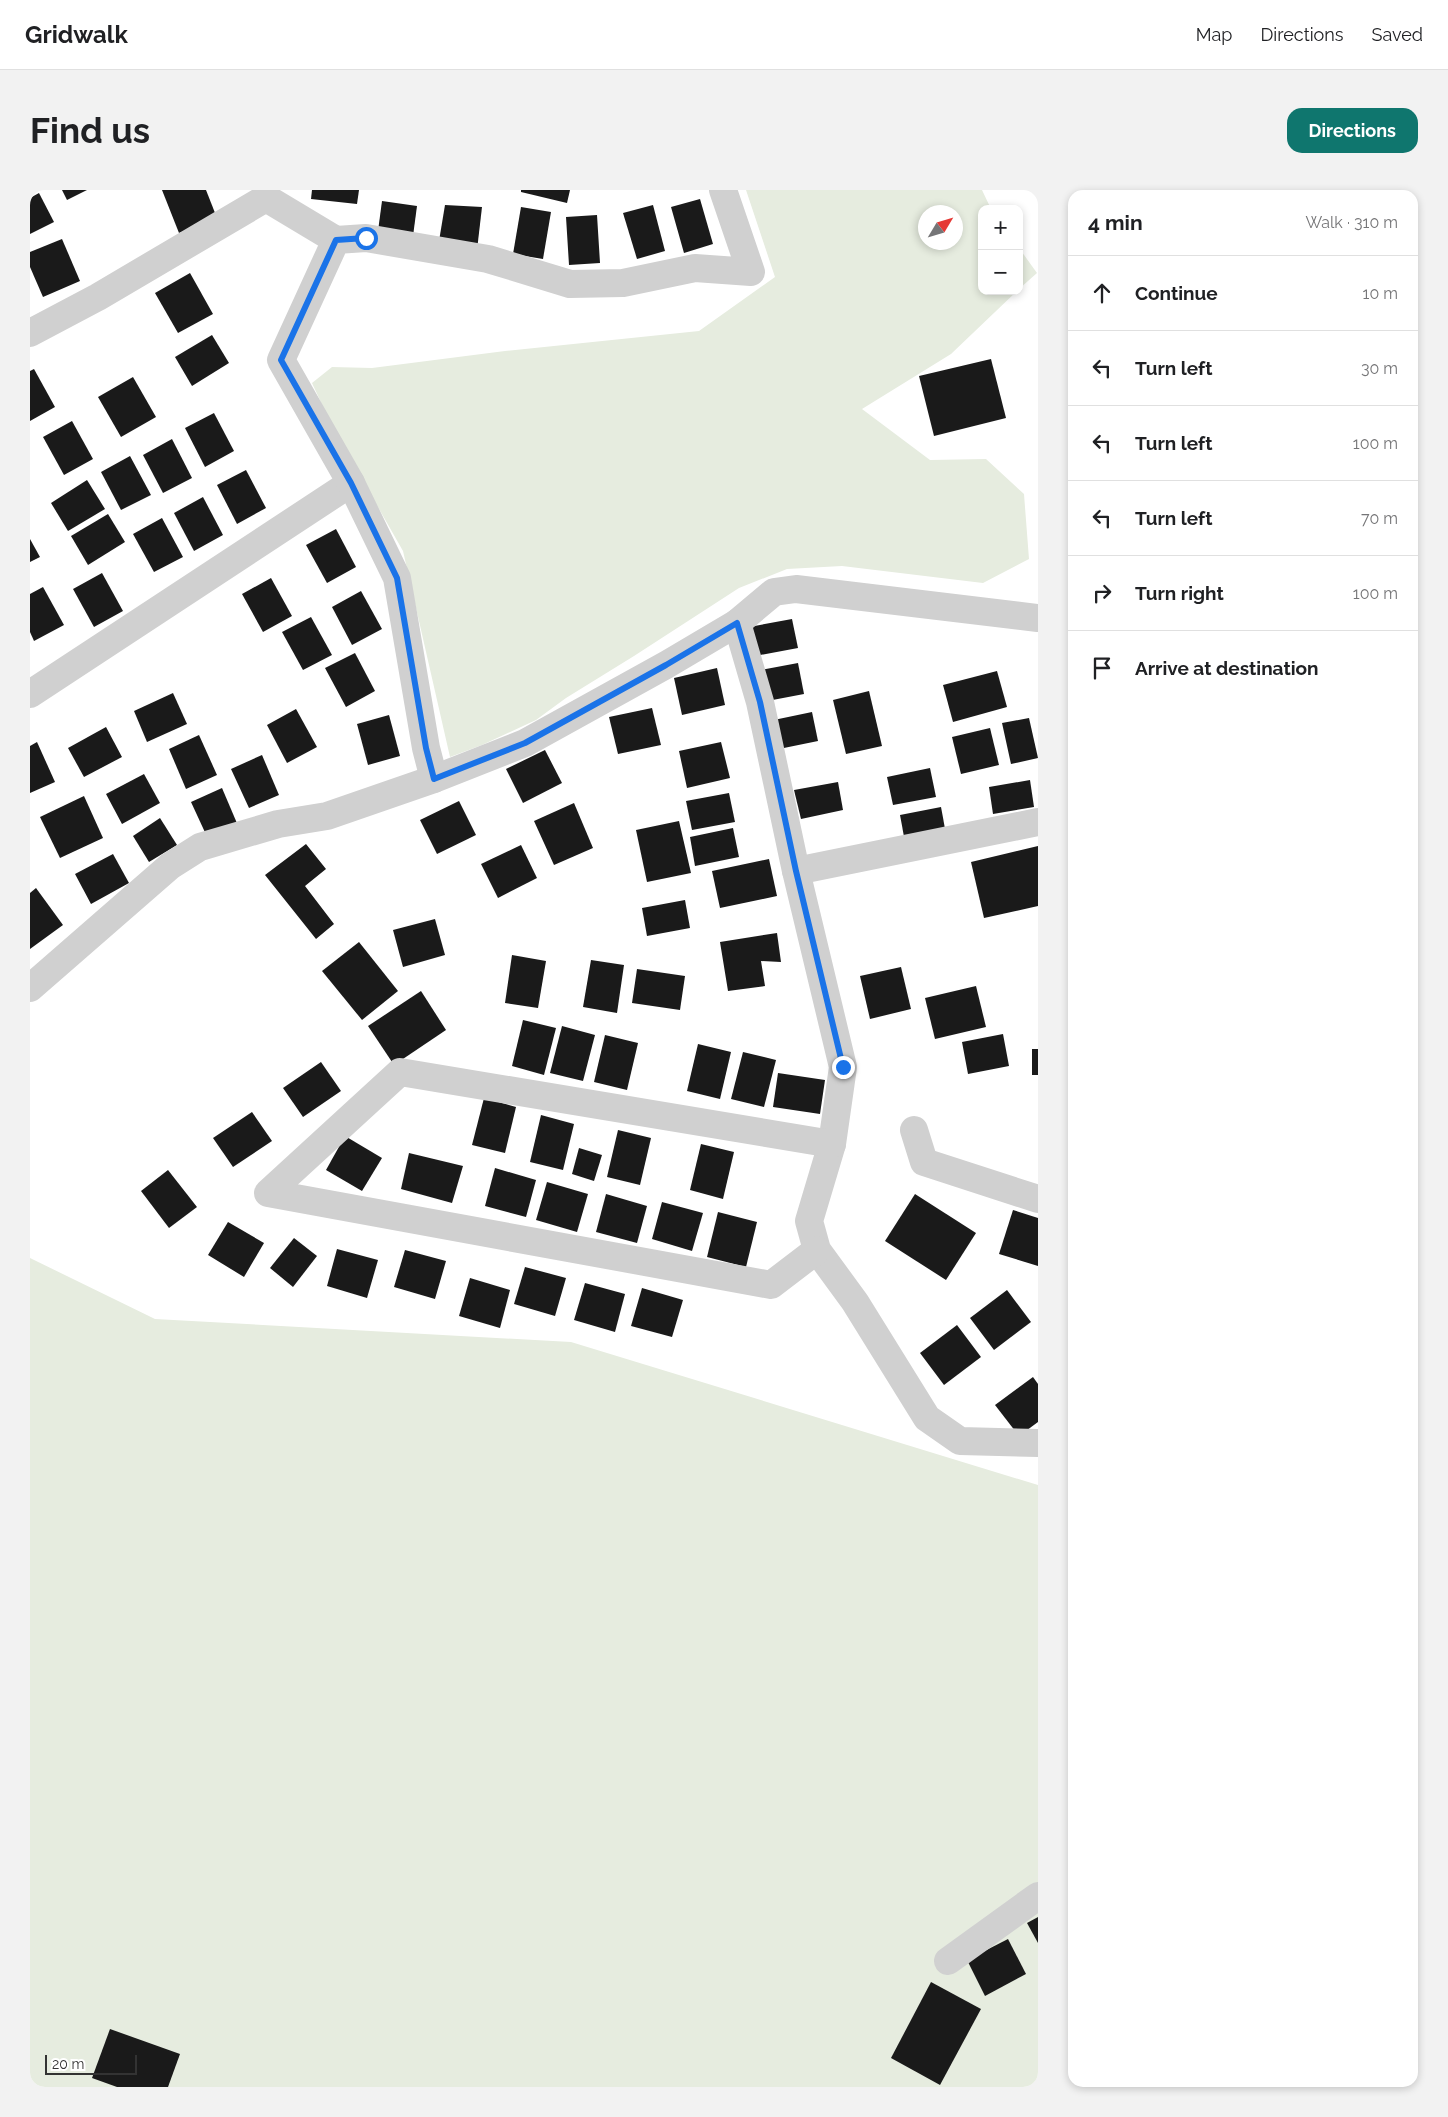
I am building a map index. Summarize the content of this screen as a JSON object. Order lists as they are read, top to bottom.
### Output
{
  "scale_bar": "20 m",
  "north": "top right",
  "page": {
    "header": "Gridwalk",
    "nav": ["Map", "Directions", "Saved"],
    "buttons": "Directions",
    "title": "Find us",
    "heading": ["4 min", "Walk · 310 m"],
    "map_buttons": ["+", "−"],
    "list": [
      ["Continue", "10 m"],
      ["Turn left", "30 m"],
      ["Turn left", "100 m"],
      ["Turn left", "70 m"],
      ["Turn right", "100 m"],
      "Arrive at destination"
    ],
    "scale": "20 m"
  }
}
